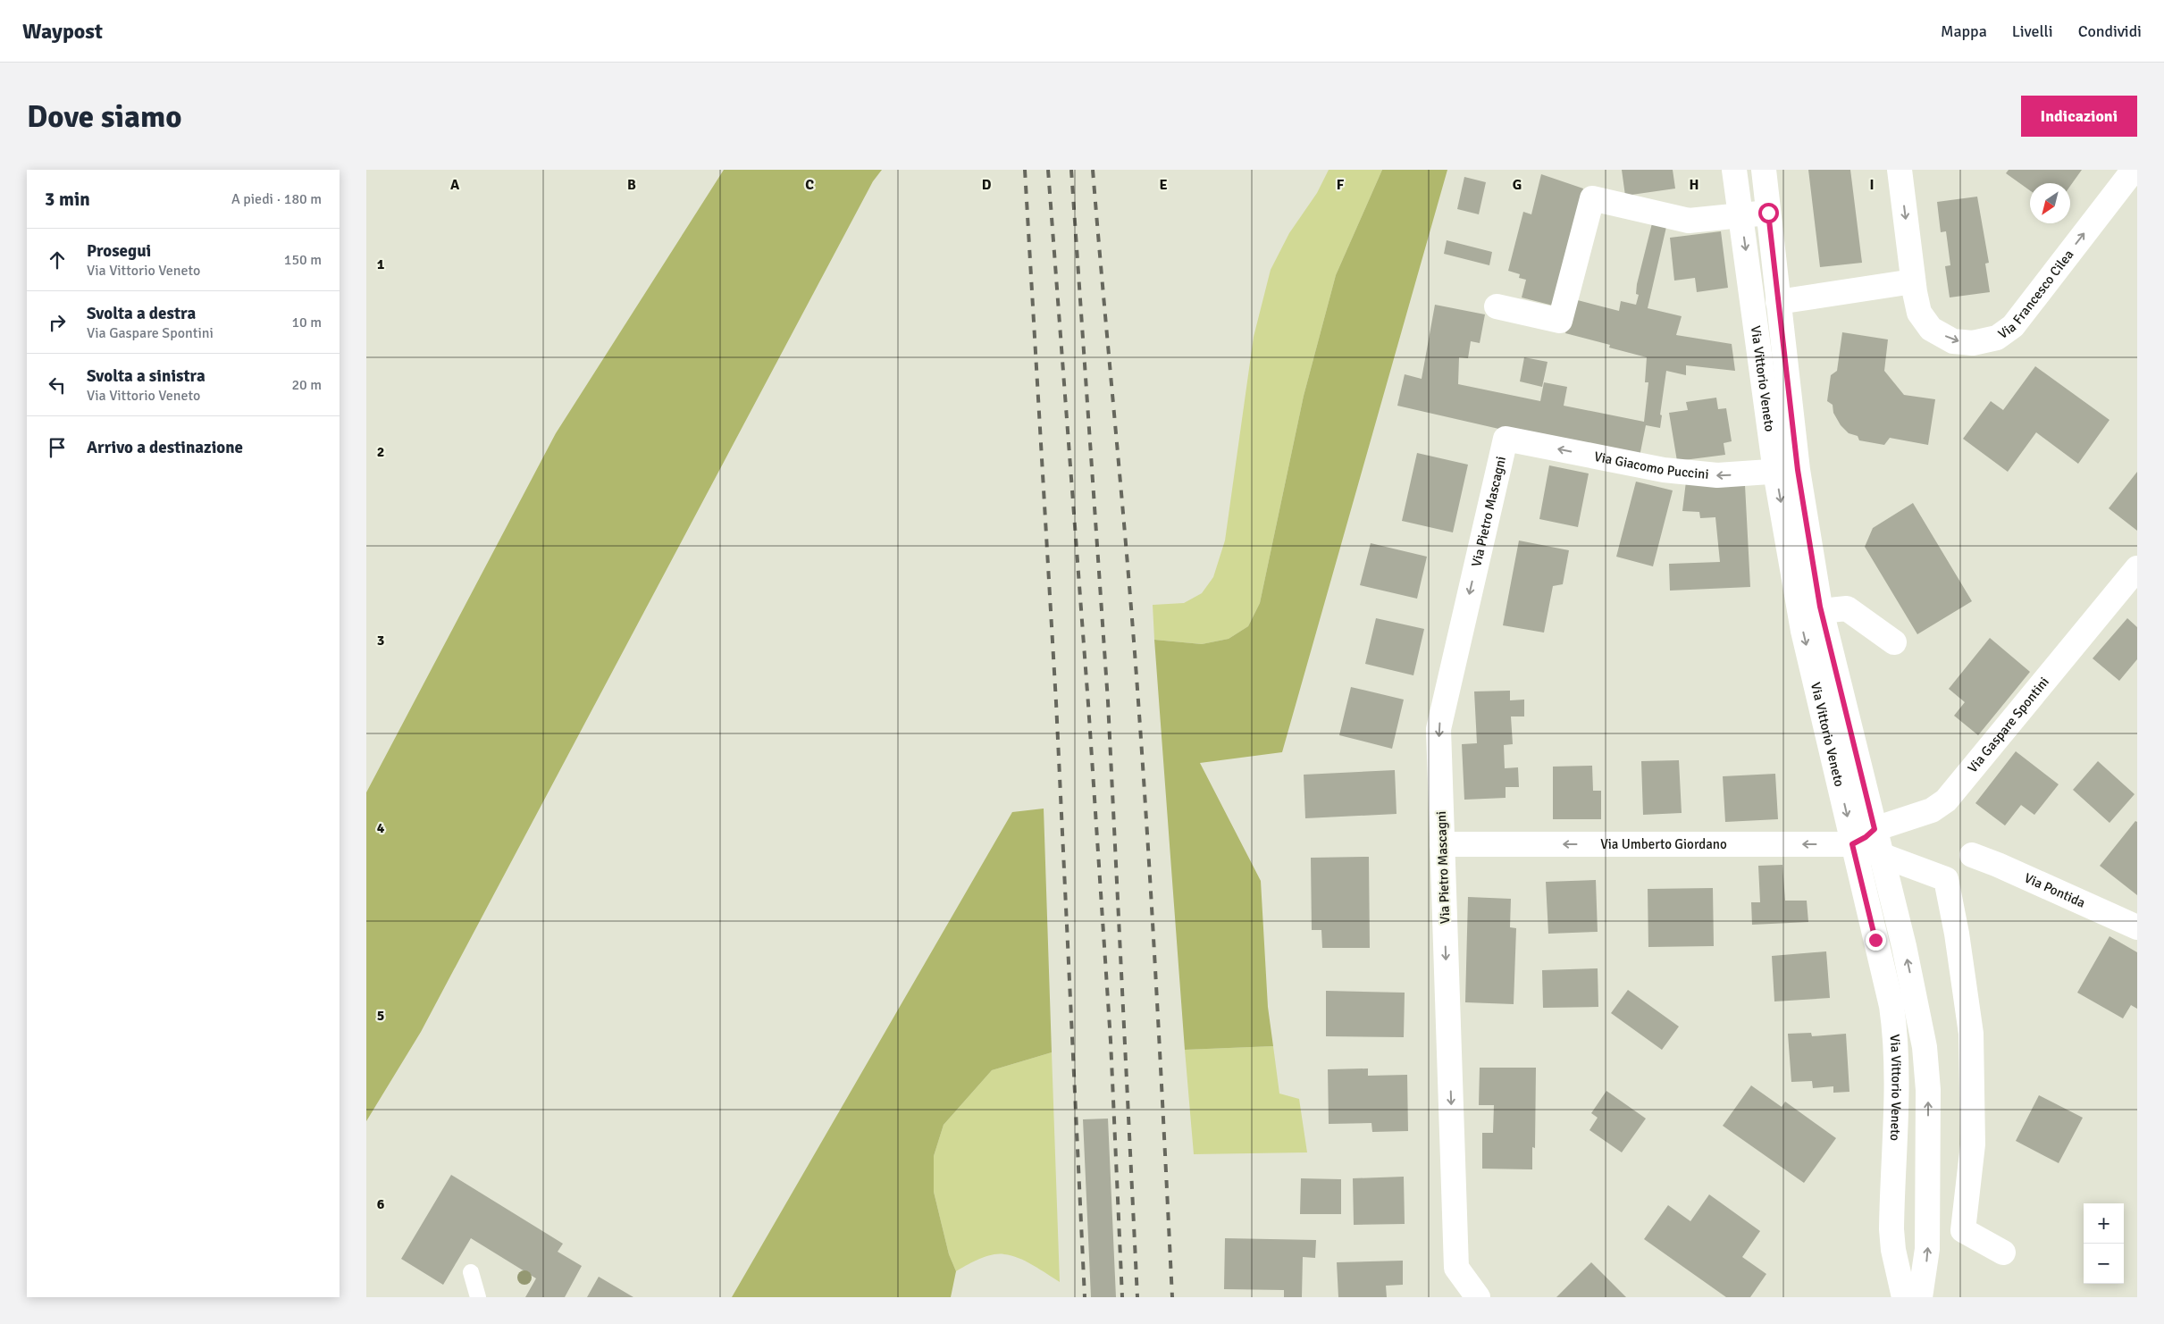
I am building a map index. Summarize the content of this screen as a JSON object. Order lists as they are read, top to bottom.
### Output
{
  "streets": {
    "street": [
      "Via Francesco Cilea",
      "Via Vittorio Veneto",
      "Via Giacomo Puccini",
      "Via Pietro Mascagni",
      "Via Gaspare Spontini",
      "Via Umberto Giordano",
      "Via Pontida"
    ]
  },
  "crossings": [
    ["Via Vittorio Veneto", "Via Giacomo Puccini"],
    ["Via Vittorio Veneto", "Via Gaspare Spontini"],
    ["Via Vittorio Veneto", "Via Umberto Giordano"],
    ["Via Giacomo Puccini", "Via Pietro Mascagni"],
    ["Via Pietro Mascagni", "Via Umberto Giordano"],
    ["Via Gaspare Spontini", "Via Umberto Giordano"]
  ],
  "one_way": ["Via Giacomo Puccini", "Via Pietro Mascagni", "Via Umberto Giordano"],
  "north": "bottom left",
  "page": {
    "header": "Waypost",
    "nav": ["Mappa", "Livelli", "Condividi"],
    "buttons": "Indicazioni",
    "title": "Dove siamo",
    "heading": ["3 min", "A piedi · 180 m"],
    "list": [
      ["Prosegui", "Via Vittorio Veneto", "150 m"],
      ["Svolta a destra", "Via Gaspare Spontini", "10 m"],
      ["Svolta a sinistra", "Via Vittorio Veneto", "20 m"],
      "Arrivo a destinazione"
    ],
    "map_buttons": ["+", "−"]
  },
  "grid": {
    "columns": [
      "A",
      "B",
      "C",
      "D",
      "E",
      "F",
      "G",
      "H",
      "I"
    ],
    "rows": [
      "1",
      "2",
      "3",
      "4",
      "5",
      "6"
    ]
  }
}
